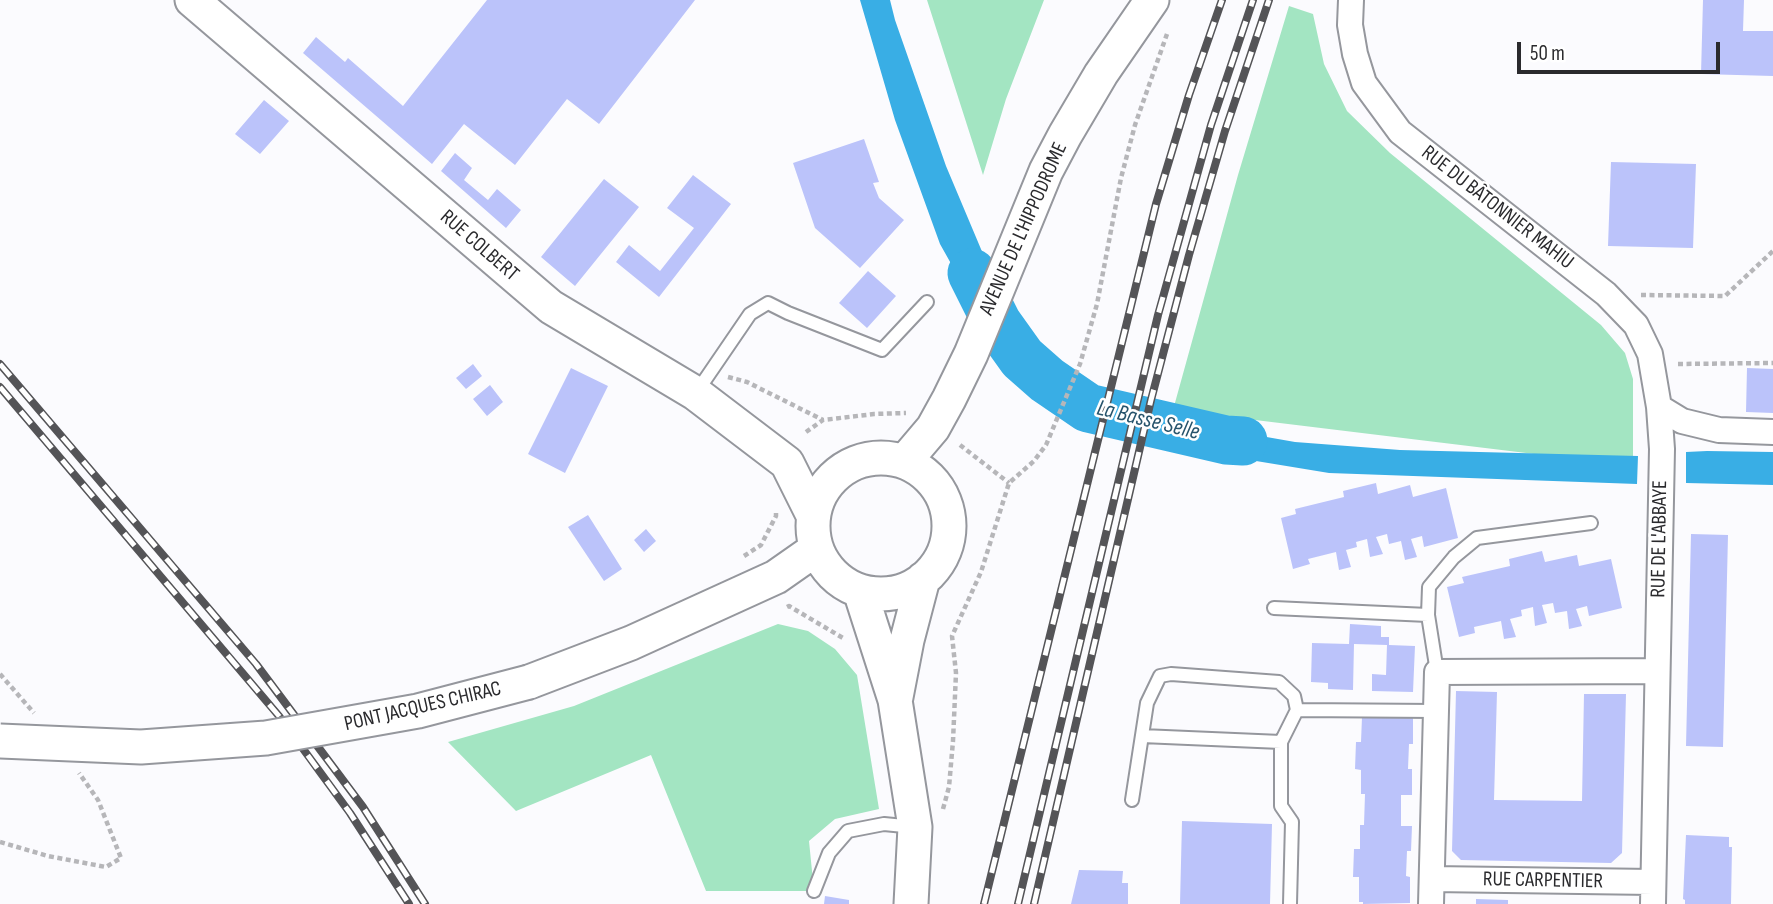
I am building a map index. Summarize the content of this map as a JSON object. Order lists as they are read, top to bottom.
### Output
{
  "streets": {
    "main road": ["AVENUE DE L'HIPPODROME", "RUE COLBERT", "PONT JACQUES CHIRAC"],
    "street": ["RUE DU BÂTONNIER MAHIU", "RUE DE L'ABBAYE", "RUE CARPENTIER"]
  },
  "crossings": [
    ["RUE DU BÂTONNIER MAHIU", "RUE DE L'ABBAYE"],
    ["AVENUE DE L'HIPPODROME", "RUE COLBERT"],
    ["AVENUE DE L'HIPPODROME", "PONT JACQUES CHIRAC"],
    ["RUE COLBERT", "PONT JACQUES CHIRAC"],
    ["RUE DE L'ABBAYE", "RUE CARPENTIER"]
  ],
  "water": ["La Basse Selle"],
  "scale_bar": "50 m"
}
